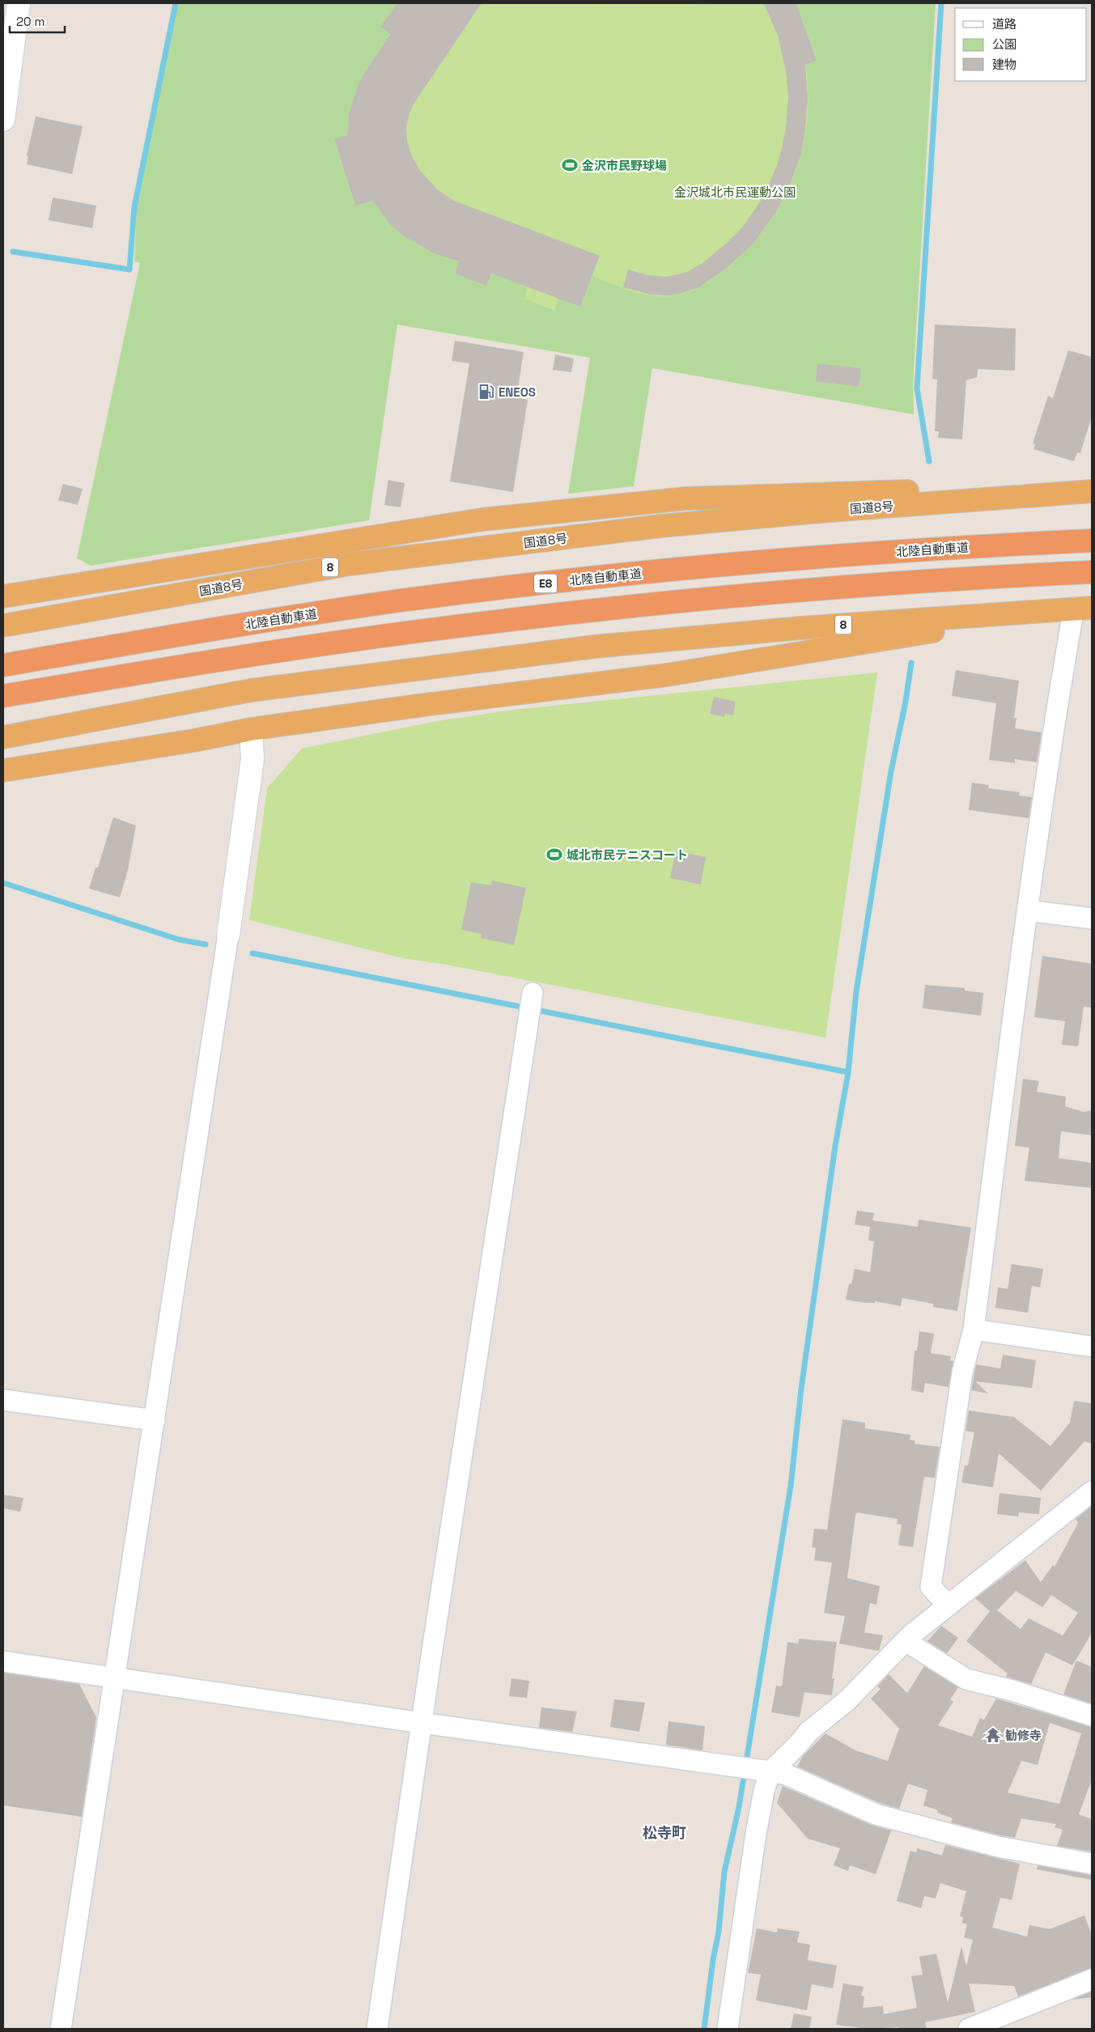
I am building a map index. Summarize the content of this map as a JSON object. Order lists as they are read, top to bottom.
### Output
{
  "streets": {
    "highway": [
      "国道8号",
      "北陸自動車道",
      "8",
      "E8"
    ]
  },
  "districts": ["松寺町"],
  "parks": ["金沢城北市民運動公園"],
  "places": {
    "sports": ["金沢市民野球場", "城北市民テニスコート"],
    "fuel station": ["ENEOS"],
    "temple": ["勧修寺"]
  },
  "legend": ["道路", "公園", "建物"],
  "scale_bar": "20 m"
}
